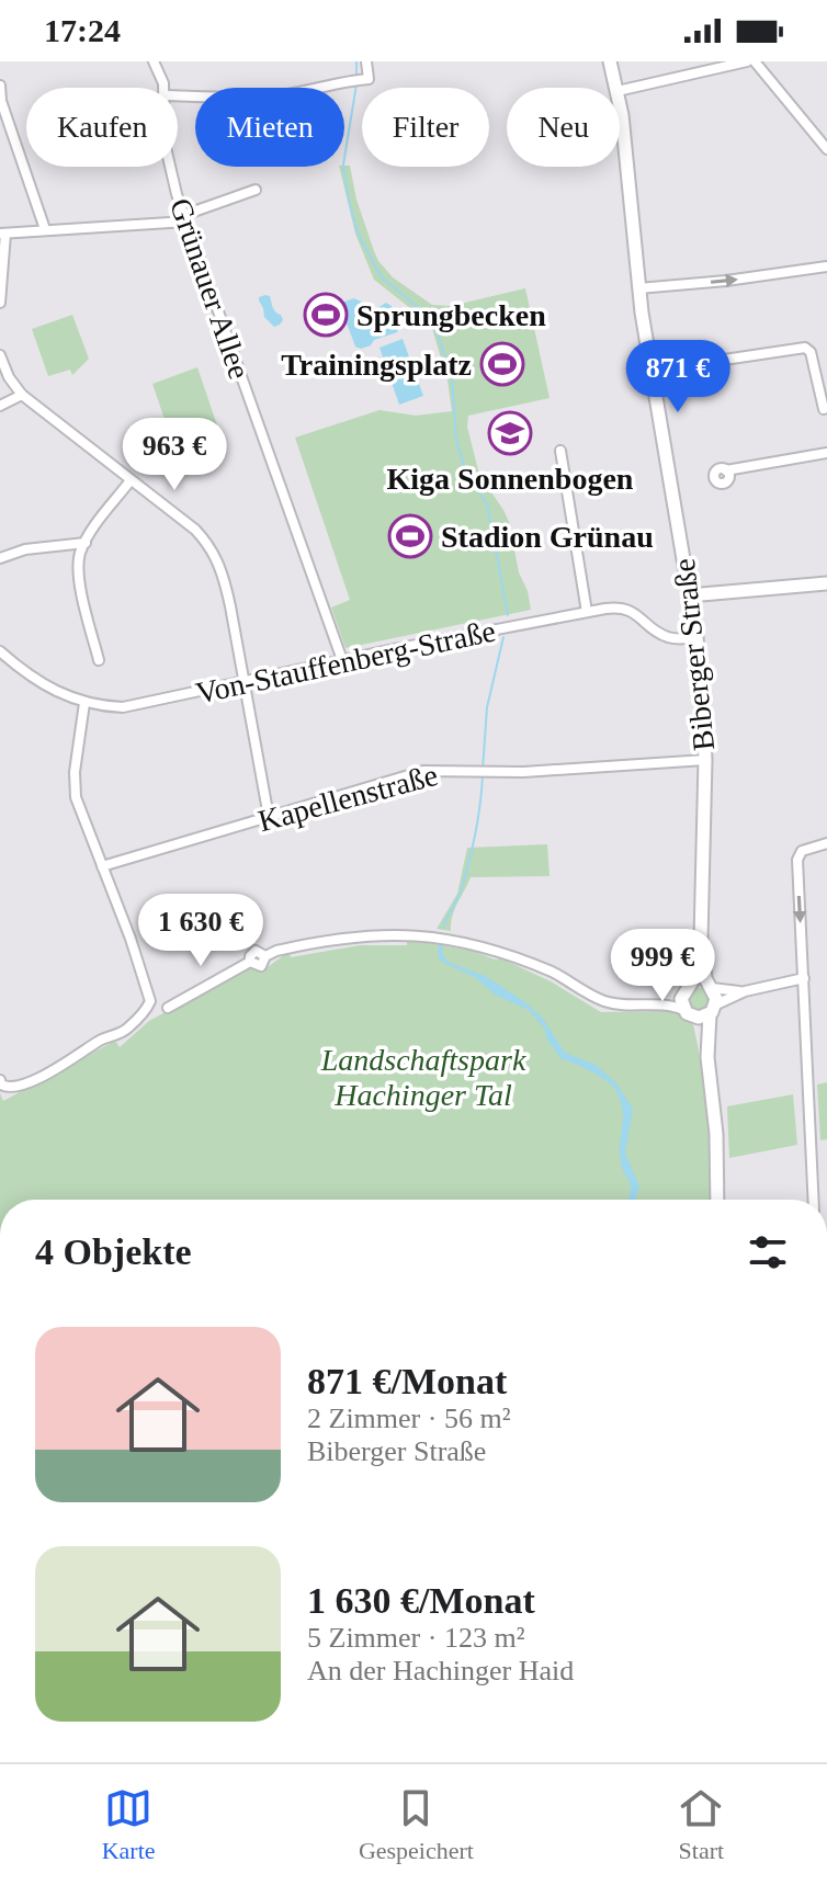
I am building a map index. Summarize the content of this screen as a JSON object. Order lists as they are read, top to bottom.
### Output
{
  "streets": {
    "main road": ["Biberger Straße"],
    "street": ["Grünauer Allee", "Von-Stauffenberg-Straße", "Kapellenstraße"]
  },
  "crossings": [
    ["Grünauer Allee", "Von-Stauffenberg-Straße"],
    ["Biberger Straße", "Von-Stauffenberg-Straße"],
    ["Biberger Straße", "Kapellenstraße"]
  ],
  "parks": ["Landschaftspark Hachinger Tal"],
  "places": {
    "sports": ["Sprungbecken", "Trainingsplatz", "Stadion Grünau"],
    "school or university": ["Kiga Sonnenbogen"]
  },
  "page": {
    "status": "17:24",
    "chip": [
      "Kaufen",
      "Mieten",
      "Filter",
      "Neu"
    ],
    "price": [
      "871 €",
      "963 €",
      "1 630 €",
      "999 €"
    ],
    "heading": "4 Objekte",
    "list": [
      {
        "name": "871 €/Monat",
        "note": "2 Zimmer · 56 m² · Biberger Straße"
      },
      {
        "name": "1 630 €/Monat",
        "note": "5 Zimmer · 123 m² · An der Hachinger Haid"
      }
    ],
    "tabs": ["Karte", "Gespeichert", "Start"]
  }
}
